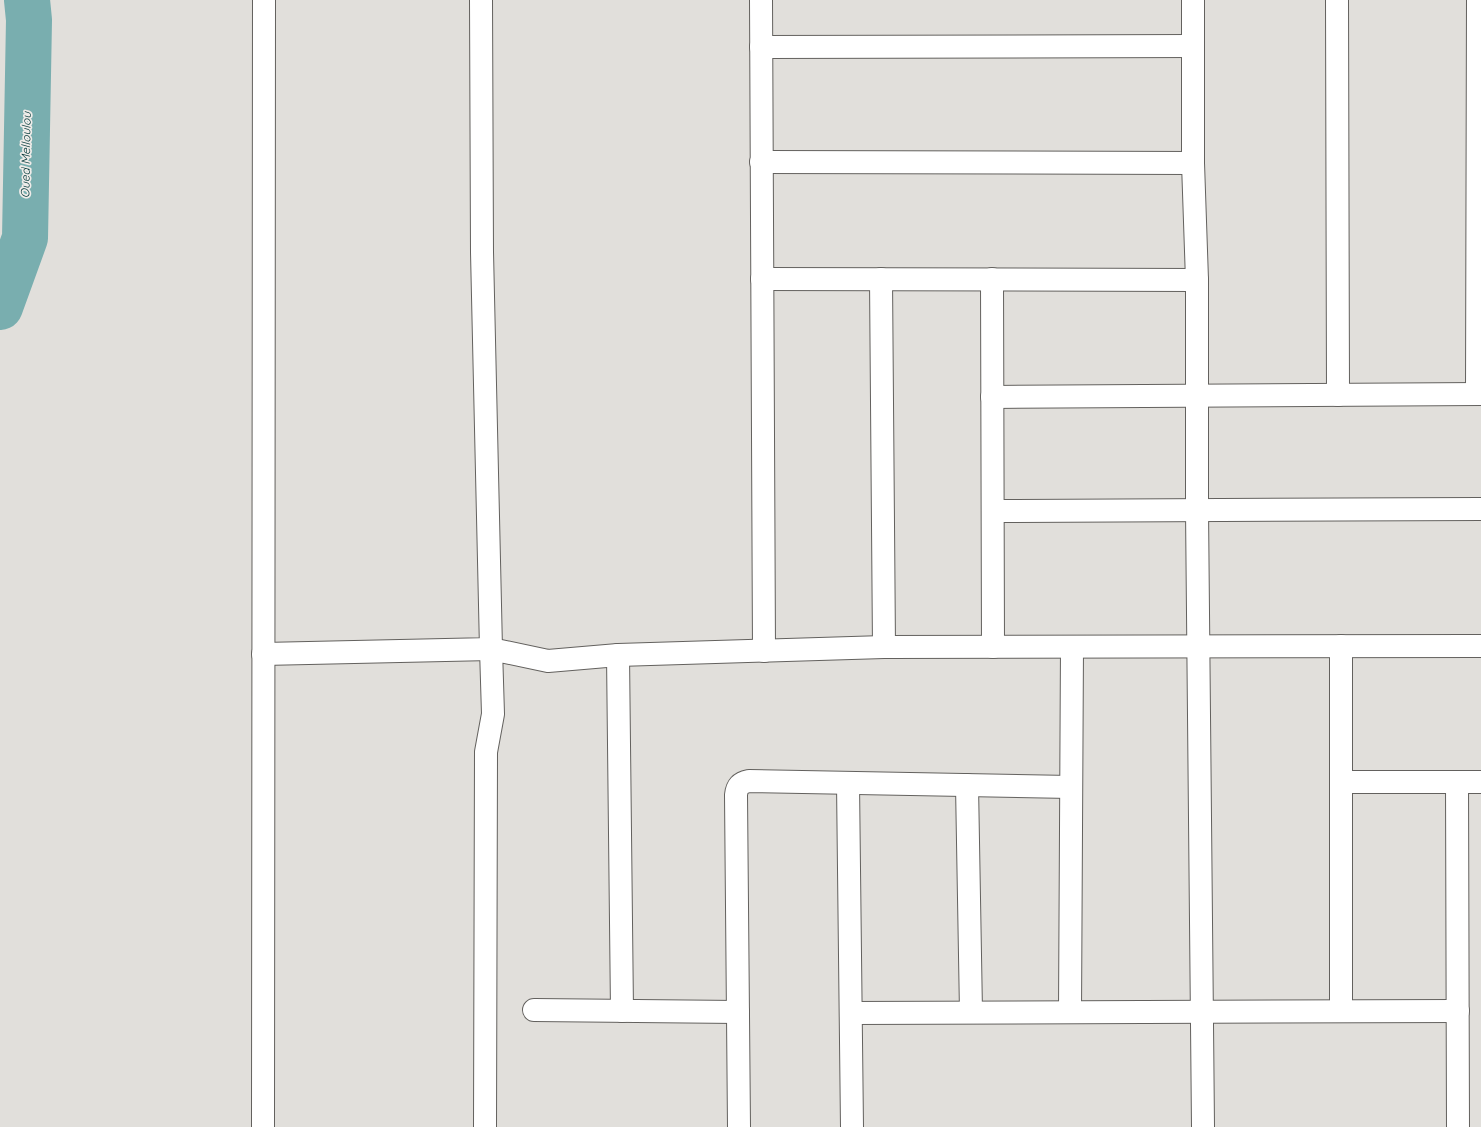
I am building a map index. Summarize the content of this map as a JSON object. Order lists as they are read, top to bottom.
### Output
{
  "water": ["Oued Melloulou"]
}
